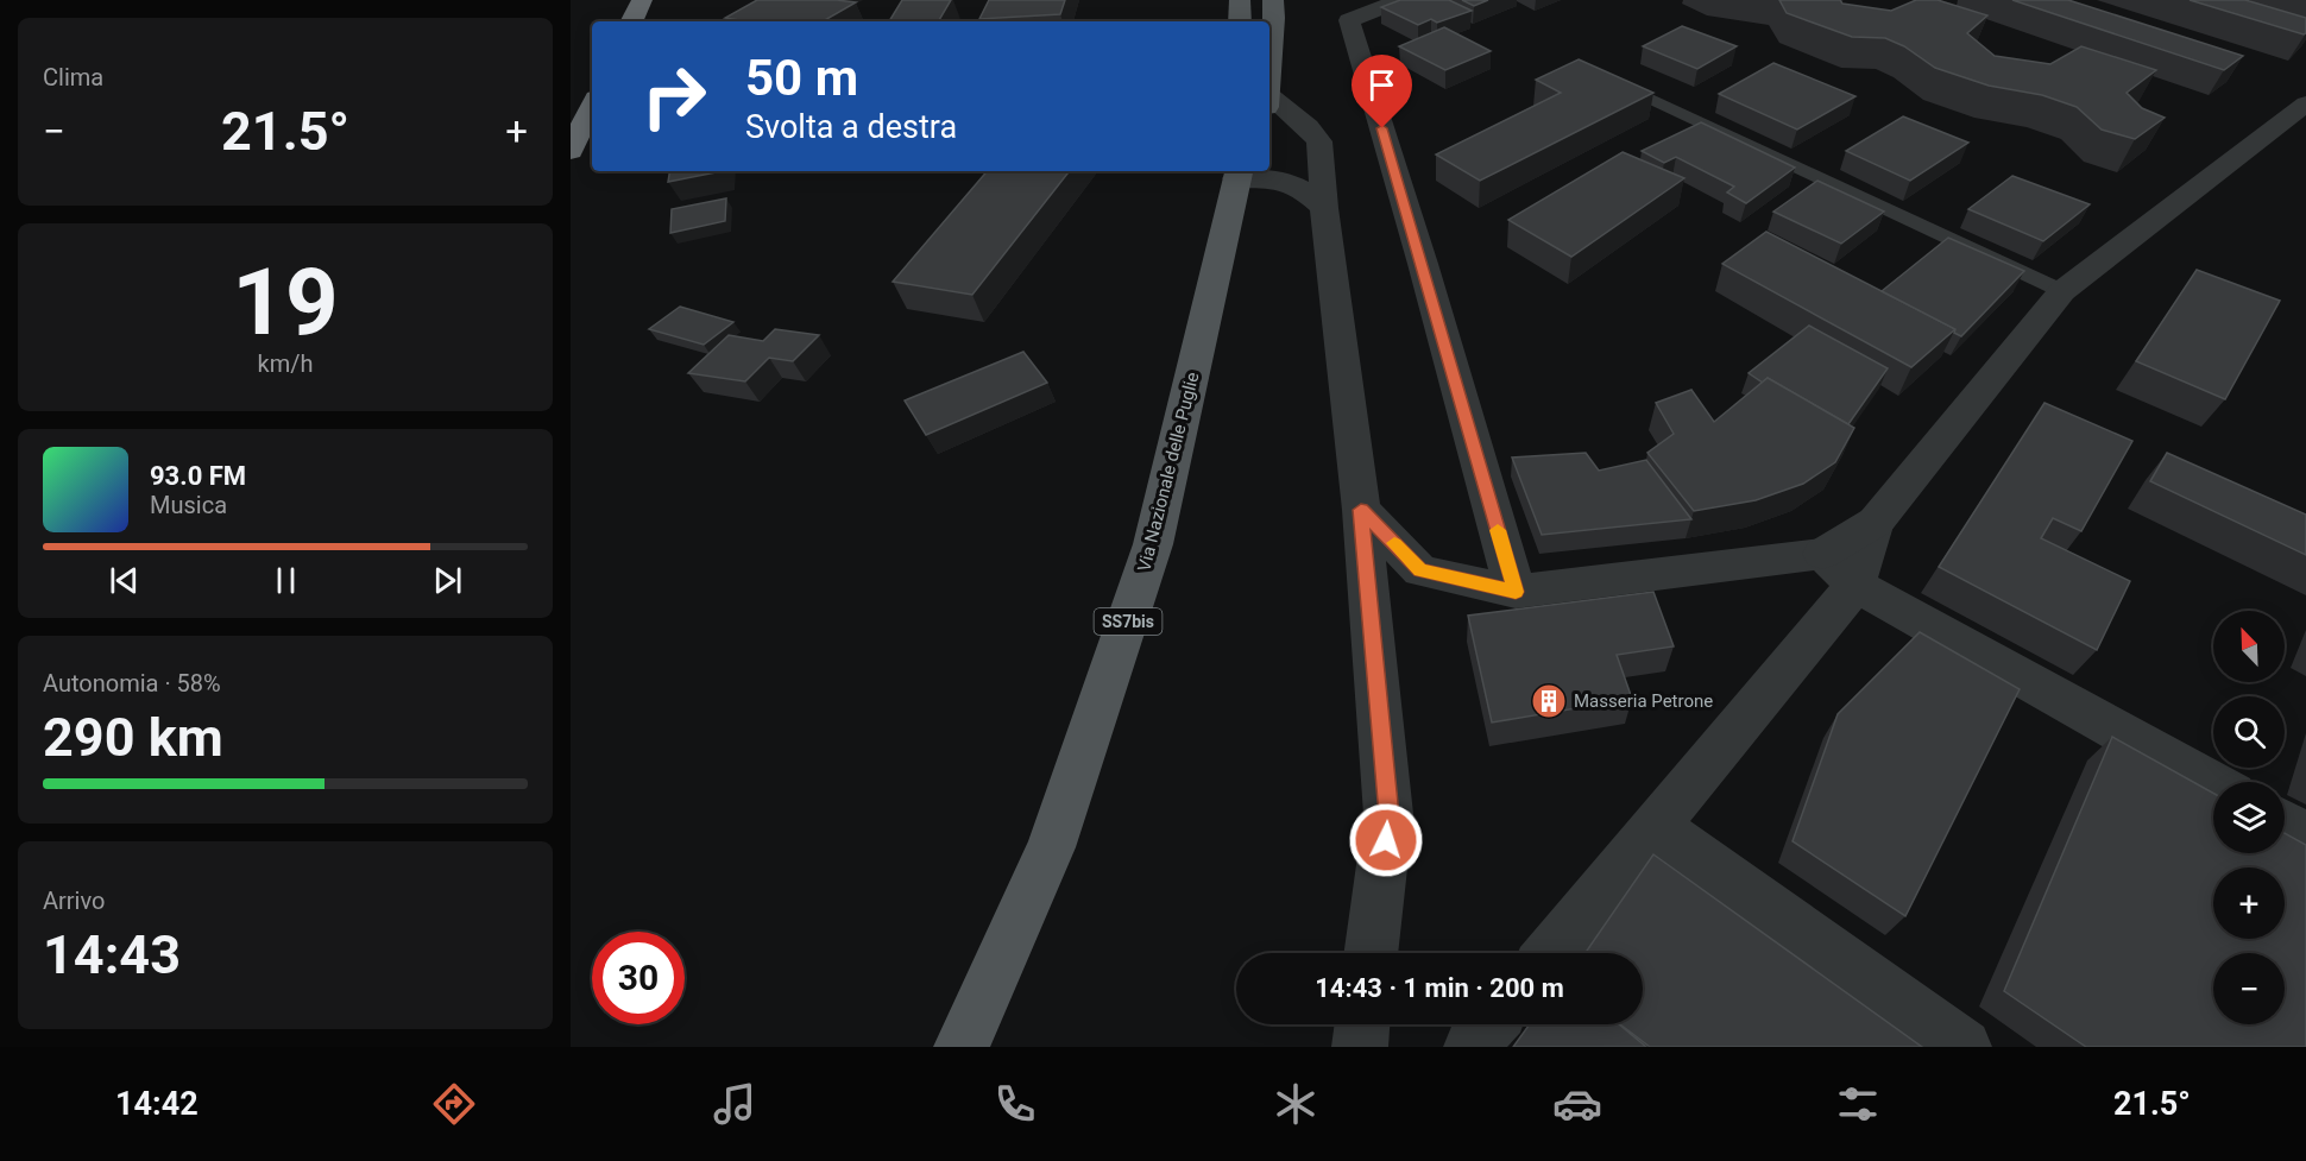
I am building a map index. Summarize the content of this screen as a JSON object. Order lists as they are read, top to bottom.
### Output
{
  "streets": {
    "main road": ["Via Nazionale delle Puglie", "SS7bis"]
  },
  "places": {
    "building": ["Masseria Petrone"]
  },
  "north": "top left",
  "page": {
    "tile": [
      "Clima",
      ["19", "km/h"],
      ["Autonomia · 58%", "290 km"],
      ["Arrivo", "14:43"]
    ],
    "turn": ["50 m", "Svolta a destra"],
    "heat": ["−", "21.5°", "+"],
    "song": ["93.0 FM", "Musica"],
    "map_buttons": ["+", "−"],
    "limit": "30",
    "trip": "14:43 · 1 min · 200 m",
    "tabs": ["14:42", "21.5°"]
  }
}
